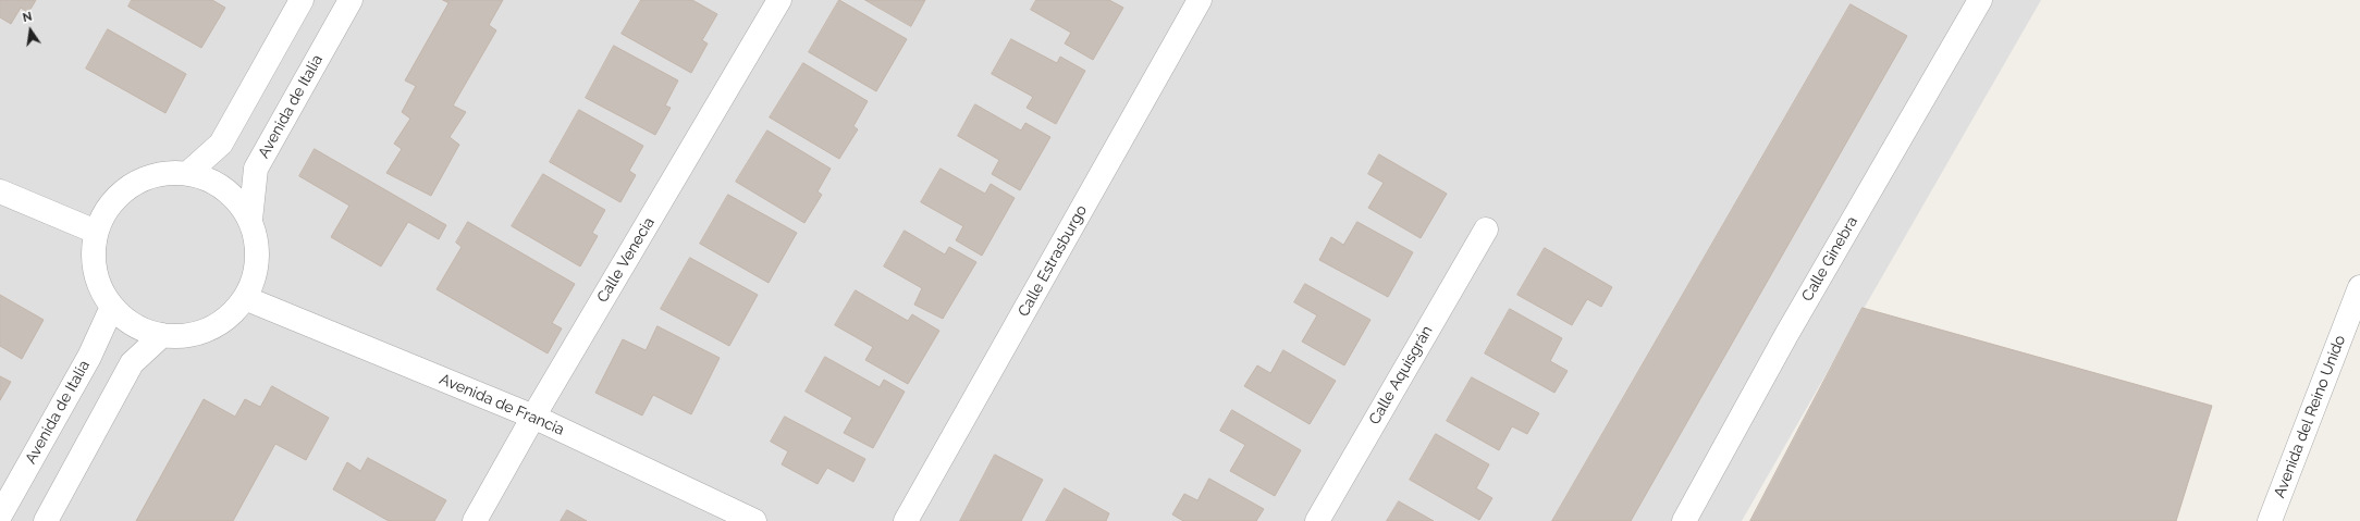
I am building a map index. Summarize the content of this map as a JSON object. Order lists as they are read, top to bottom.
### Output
{
  "streets": {
    "street": [
      "Avenida de Italia",
      "Calle Ginebra",
      "Calle Venecia",
      "Calle Estrasburgo",
      "Calle Aquisgrán",
      "Avenida de Francia",
      "Avenida del Reino Unido"
    ]
  },
  "crossings": [
    ["Calle Venecia", "Avenida de Francia"]
  ],
  "north": "top"
}
